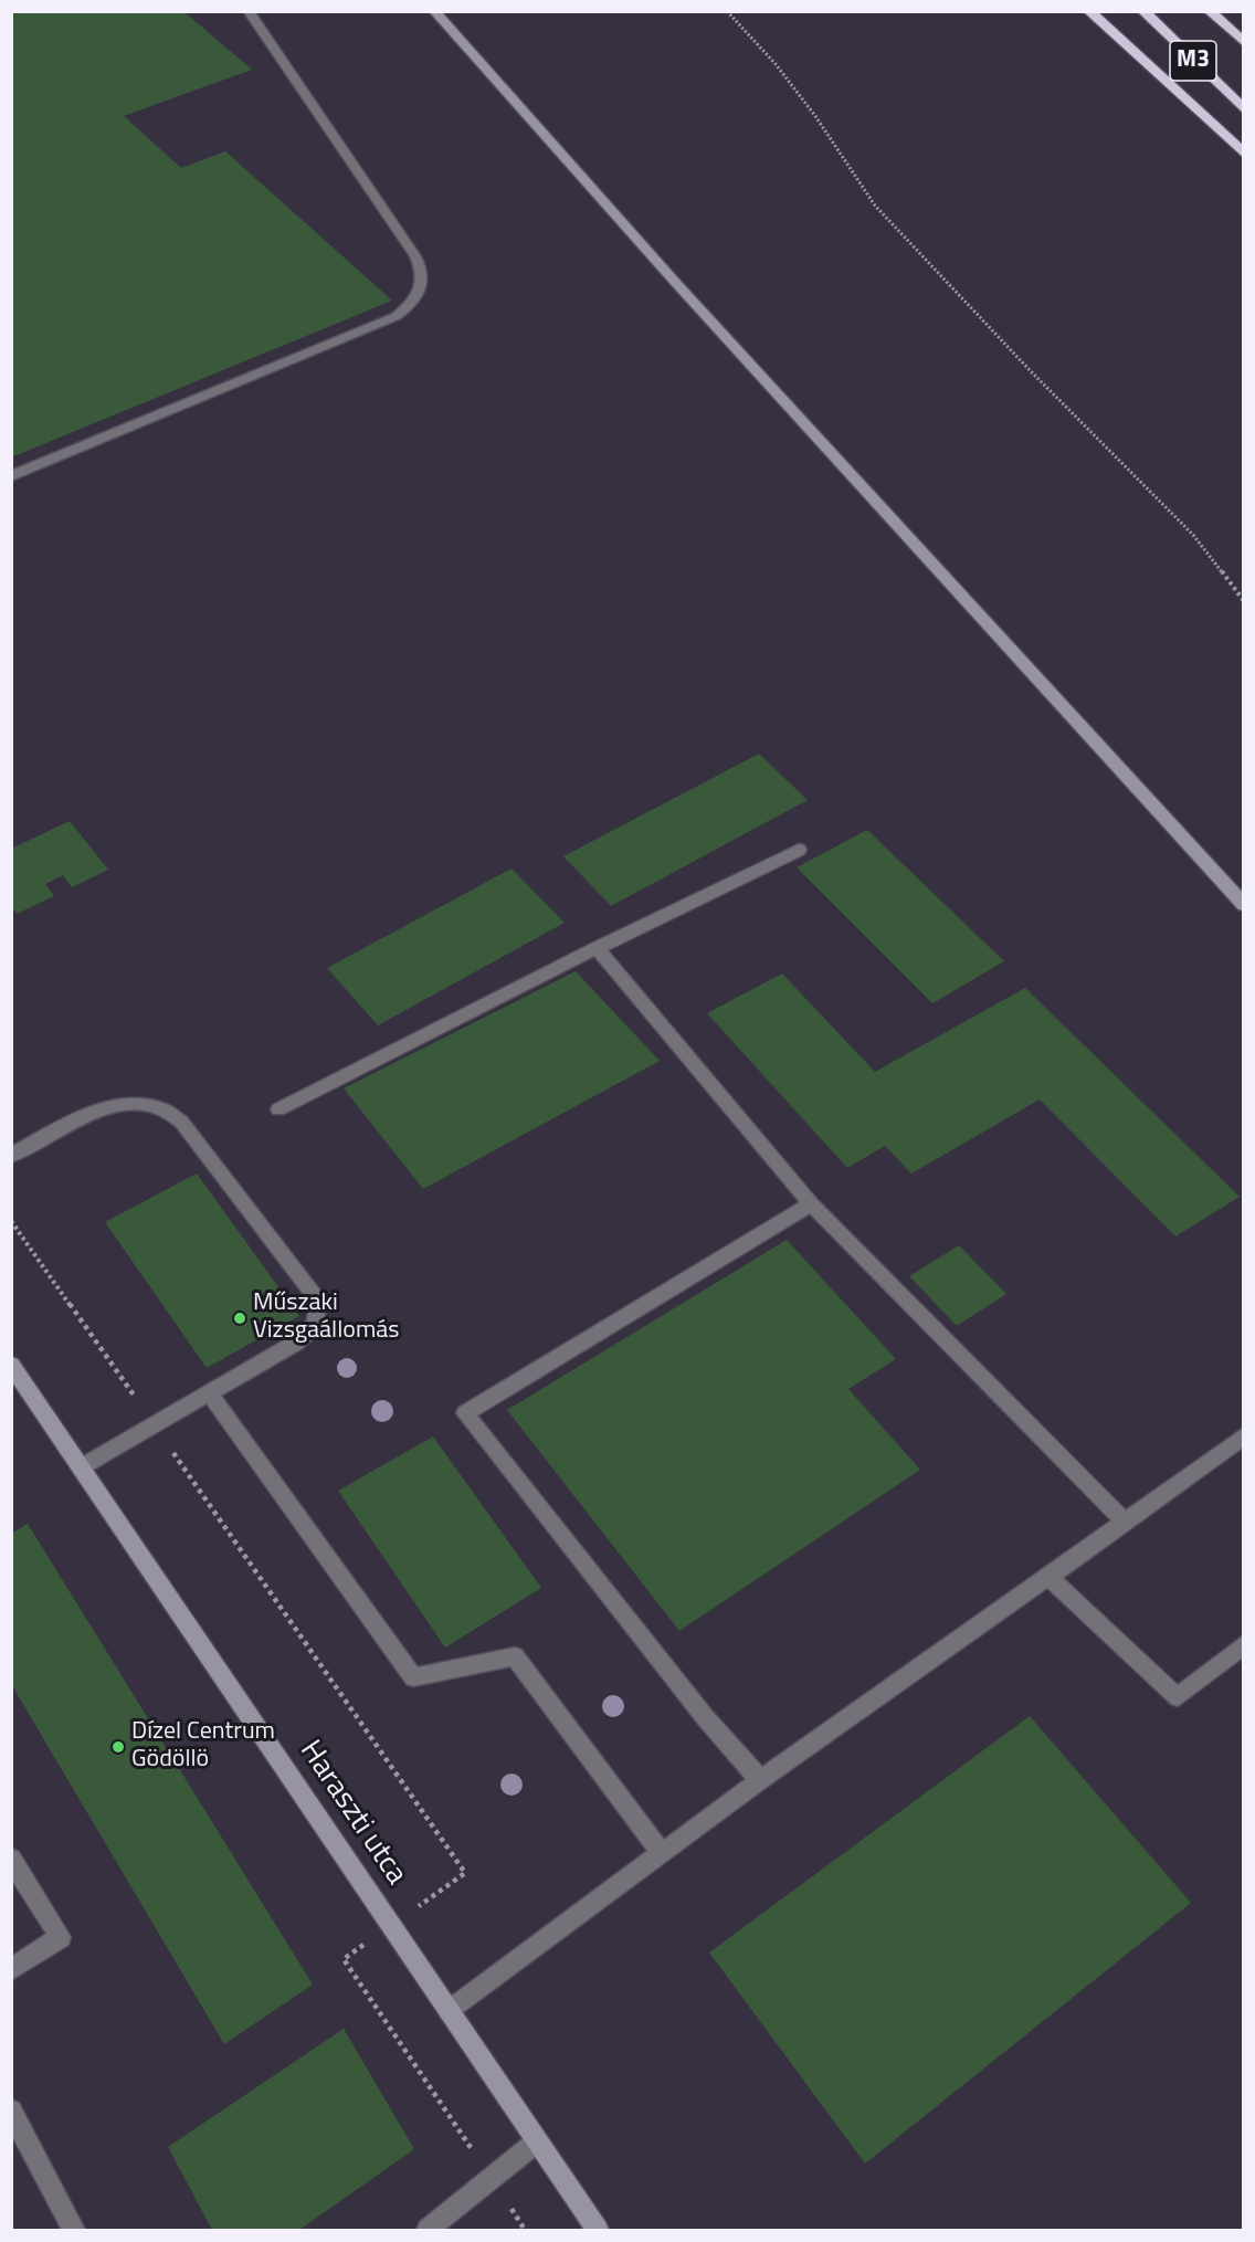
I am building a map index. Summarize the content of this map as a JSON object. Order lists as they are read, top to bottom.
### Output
{
  "streets": {
    "highway": ["M3"],
    "street": ["Haraszti utca"]
  },
  "places": ["Műszaki Vizsgaállomás", "Dízel Centrum Gödöllö"]
}
